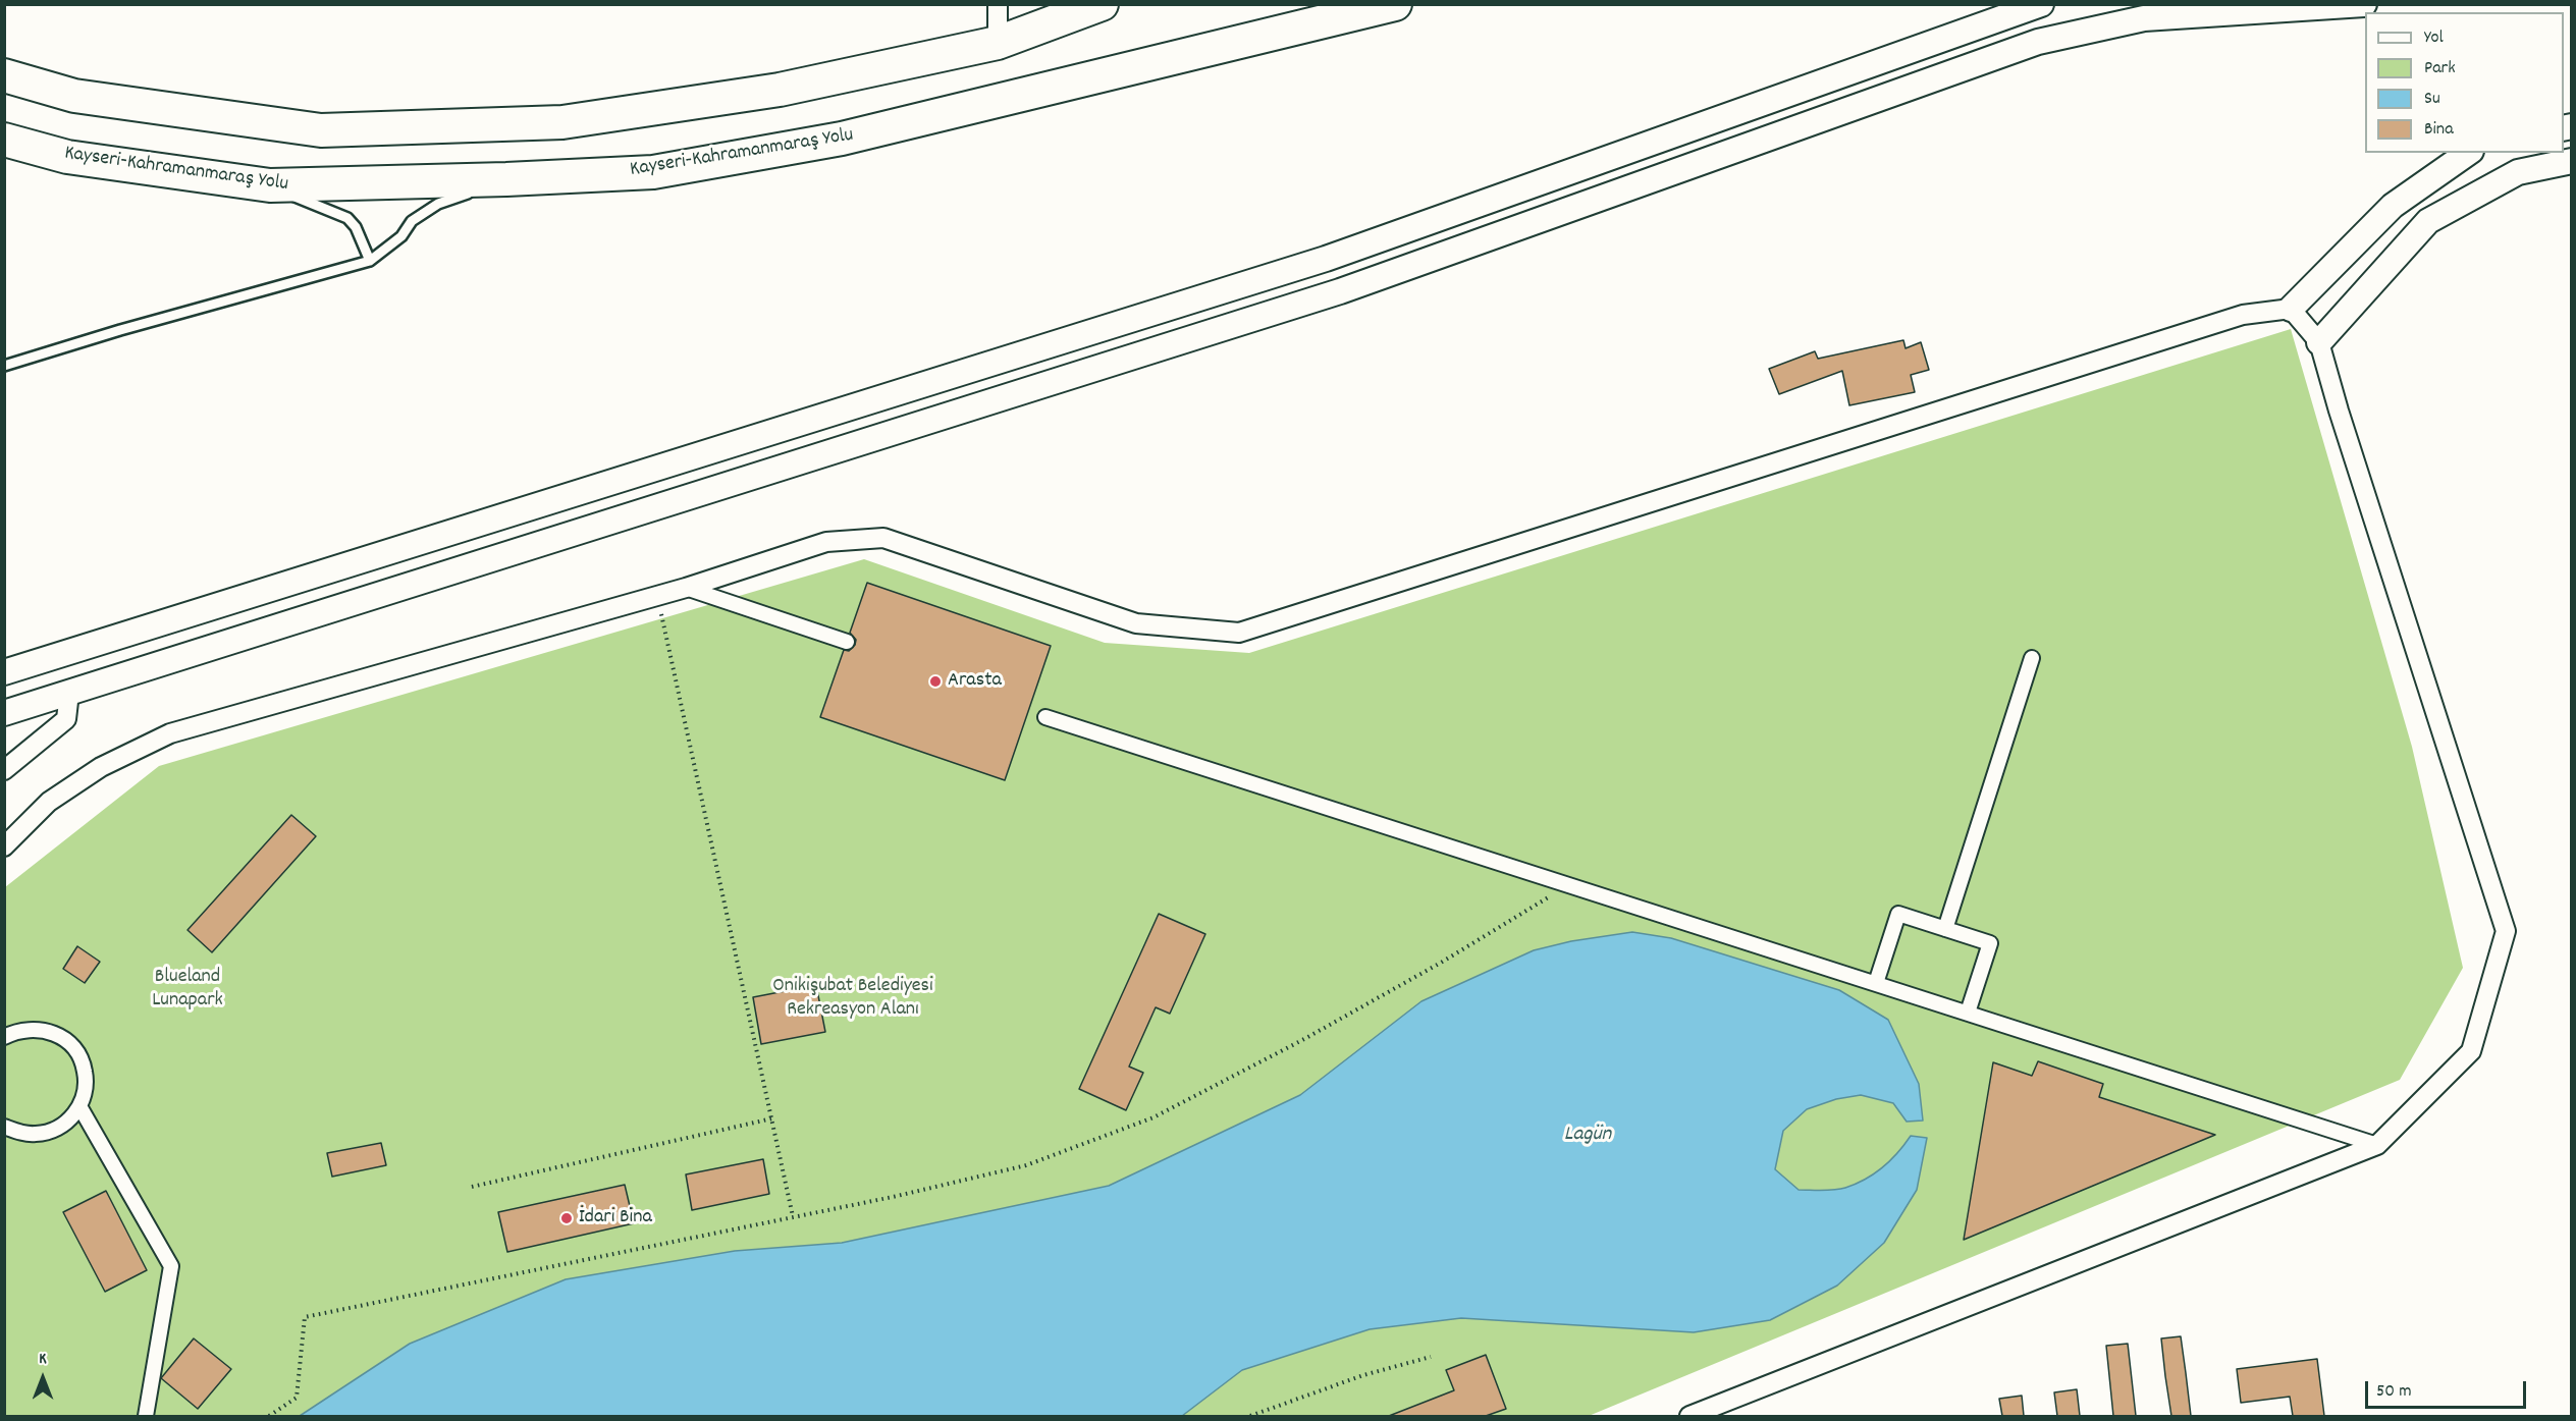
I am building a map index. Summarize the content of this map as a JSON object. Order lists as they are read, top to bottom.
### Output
{
  "streets": {
    "highway": ["Kayseri-Kahramanmaraş Yolu"]
  },
  "water": ["Lagün"],
  "parks": ["Blueland Lunapark", "Onikişubat Belediyesi Rekreasyon Alanı"],
  "places": ["Arasta", "İdari Bina"],
  "legend": [
    "Yol",
    "Park",
    "Su",
    "Bina"
  ],
  "scale_bar": "50 m",
  "north": "top"
}
